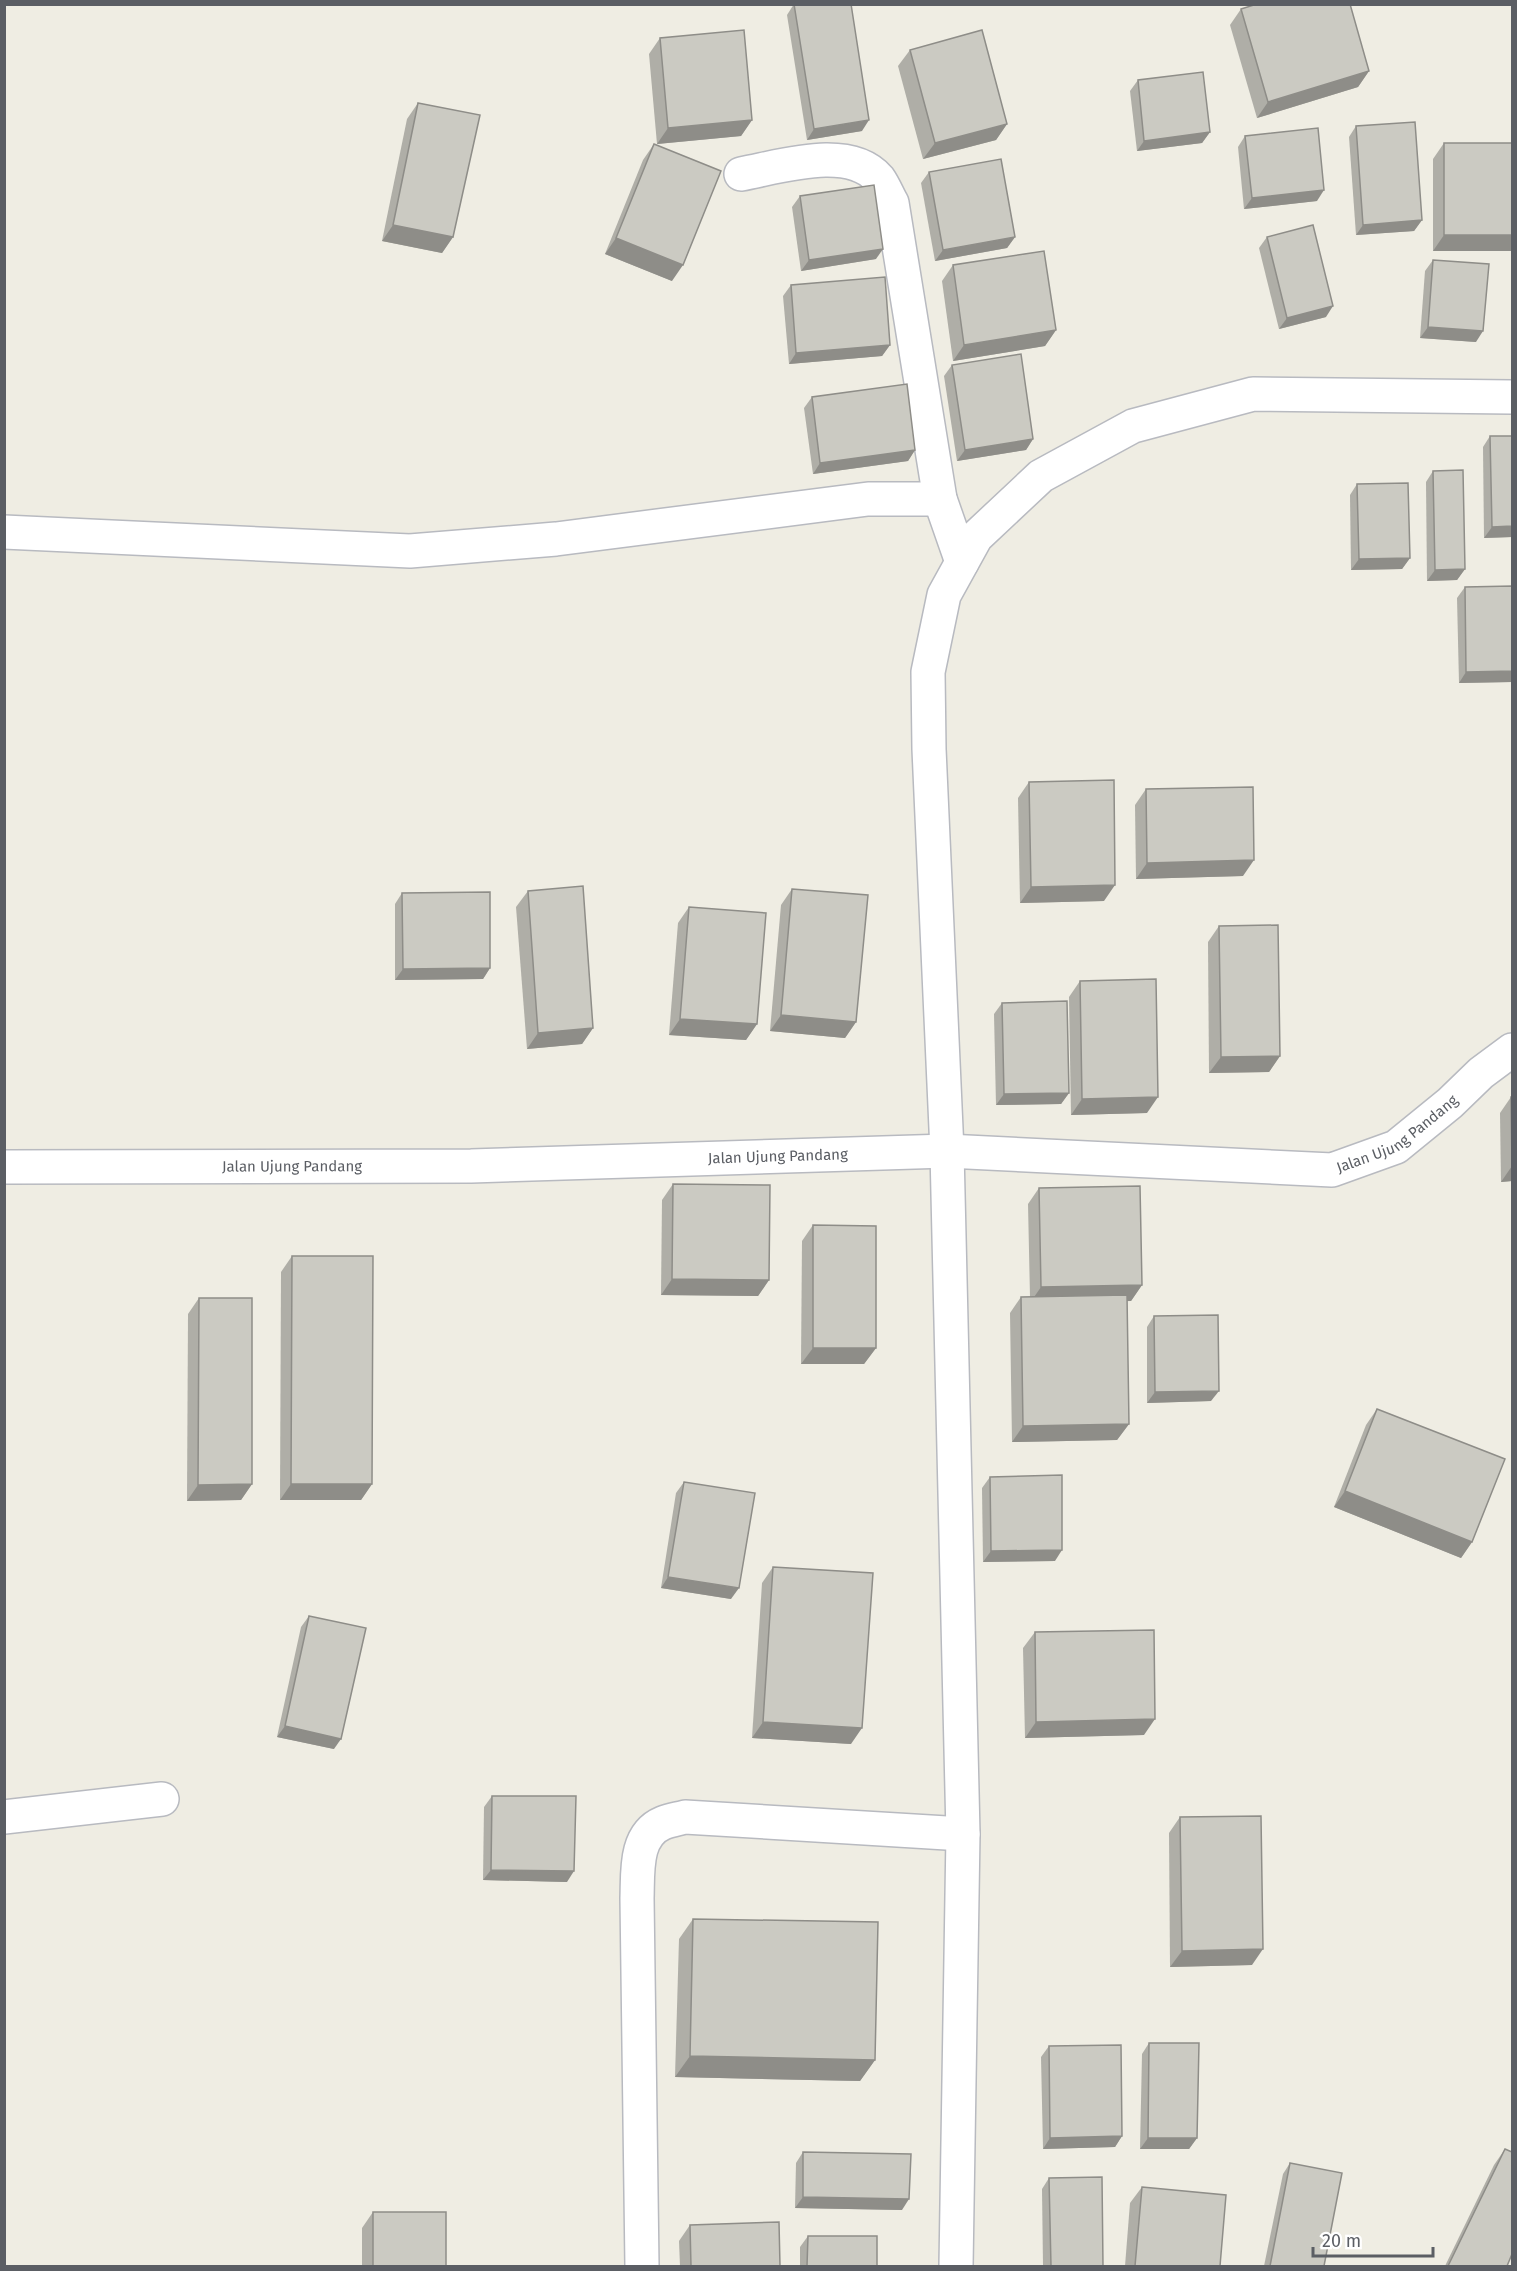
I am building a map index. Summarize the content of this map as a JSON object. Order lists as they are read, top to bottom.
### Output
{
  "streets": {
    "street": ["Jalan Ujung Pandang"]
  },
  "scale_bar": "20 m"
}
